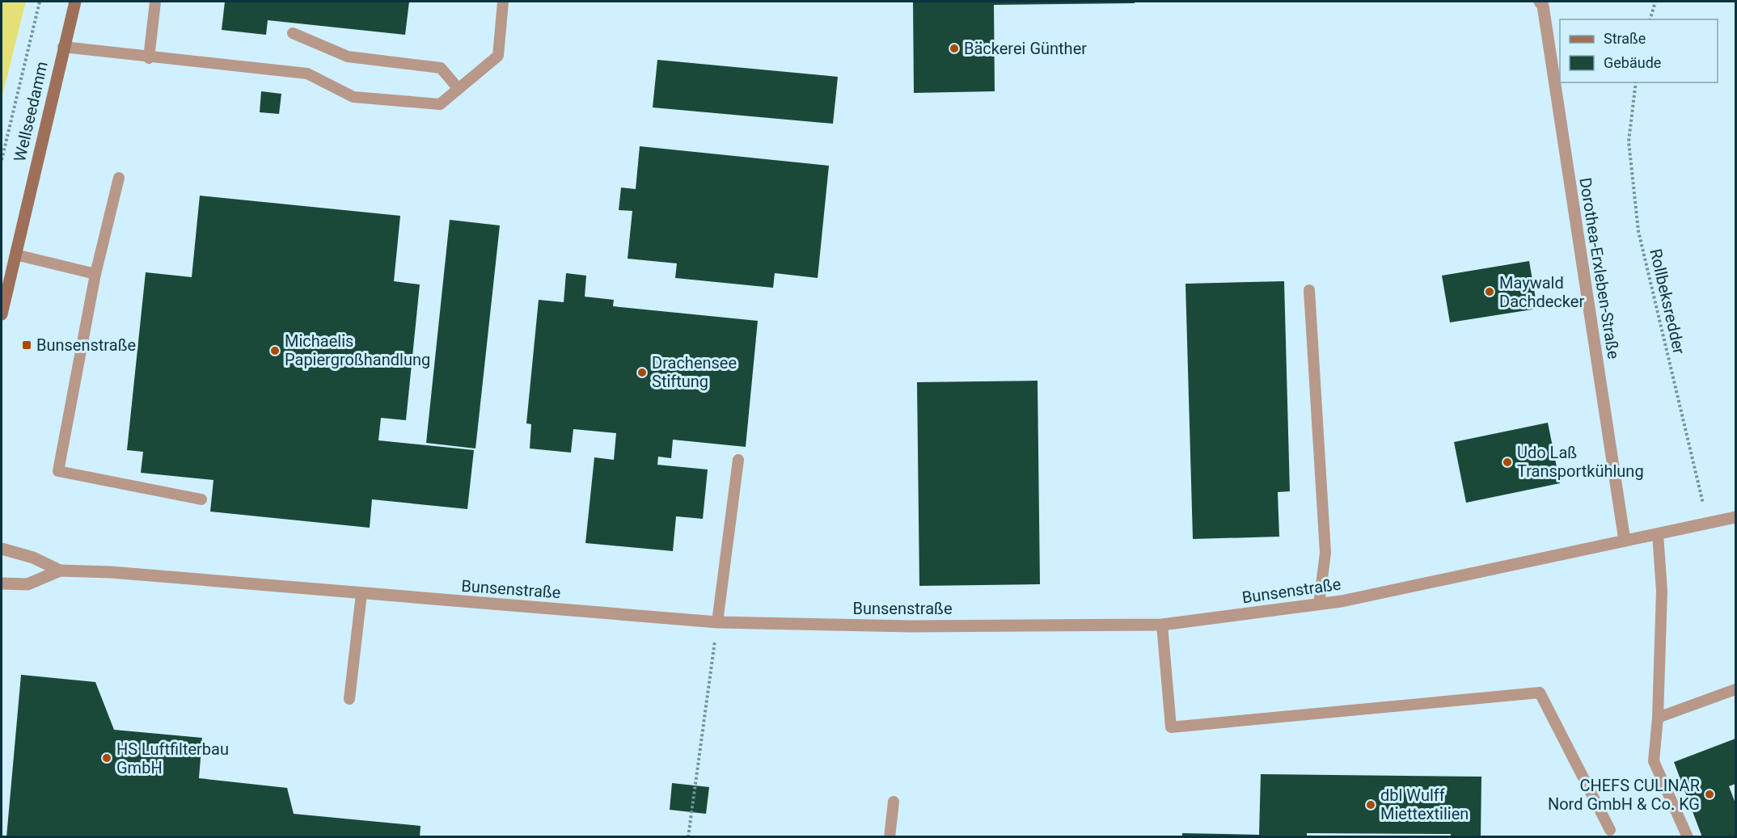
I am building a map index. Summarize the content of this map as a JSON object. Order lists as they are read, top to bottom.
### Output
{
  "streets": {
    "main road": ["Wellseedamm"],
    "street": ["Dorothea-Erxleben-Straße", "Bunsenstraße"],
    "path": ["Rollbeksredder"]
  },
  "crossings": [
    ["Dorothea-Erxleben-Straße", "Bunsenstraße"],
    ["Rollbeksredder", "Bunsenstraße"]
  ],
  "places": {
    "other": [
      "Bäckerei Günther",
      "Maywald Dachdecker",
      "Michaelis Papiergroßhandlung",
      "Drachensee Stiftung",
      "Udo Laß Transportkühlung",
      "HS Luftfilterbau GmbH",
      "CHEFS CULINAR Nord GmbH & Co. KG",
      "dbl Wulff Miettextilien"
    ],
    "transit": ["Bunsenstraße"]
  },
  "legend": ["Straße", "Gebäude"]
}
